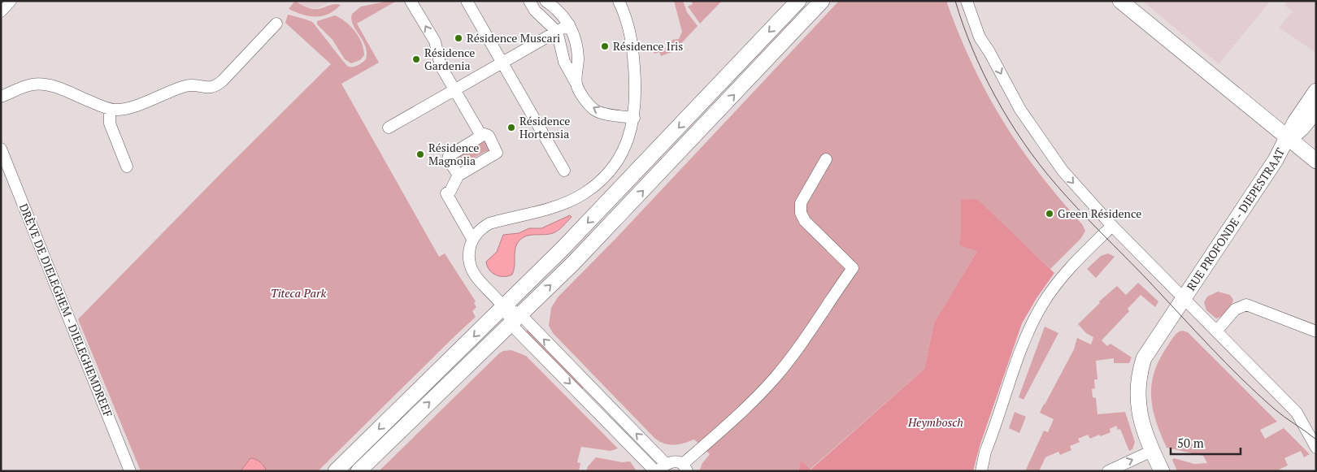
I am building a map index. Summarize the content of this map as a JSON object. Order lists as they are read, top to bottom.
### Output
{
  "streets": {
    "main road": ["RUE PROFONDE - DIEPESTRAAT"],
    "street": ["DRÈVE DE DIELEGHEM - DIELEGHEMDREEF"]
  },
  "parks": ["Titeca Park", "Heymbosch"],
  "places": [
    "Résidence Muscari",
    "Résidence Iris",
    "Résidence Gardenia",
    "Résidence Hortensia",
    "Résidence Magnolia",
    "Green Résidence"
  ],
  "scale_bar": "50 m"
}
